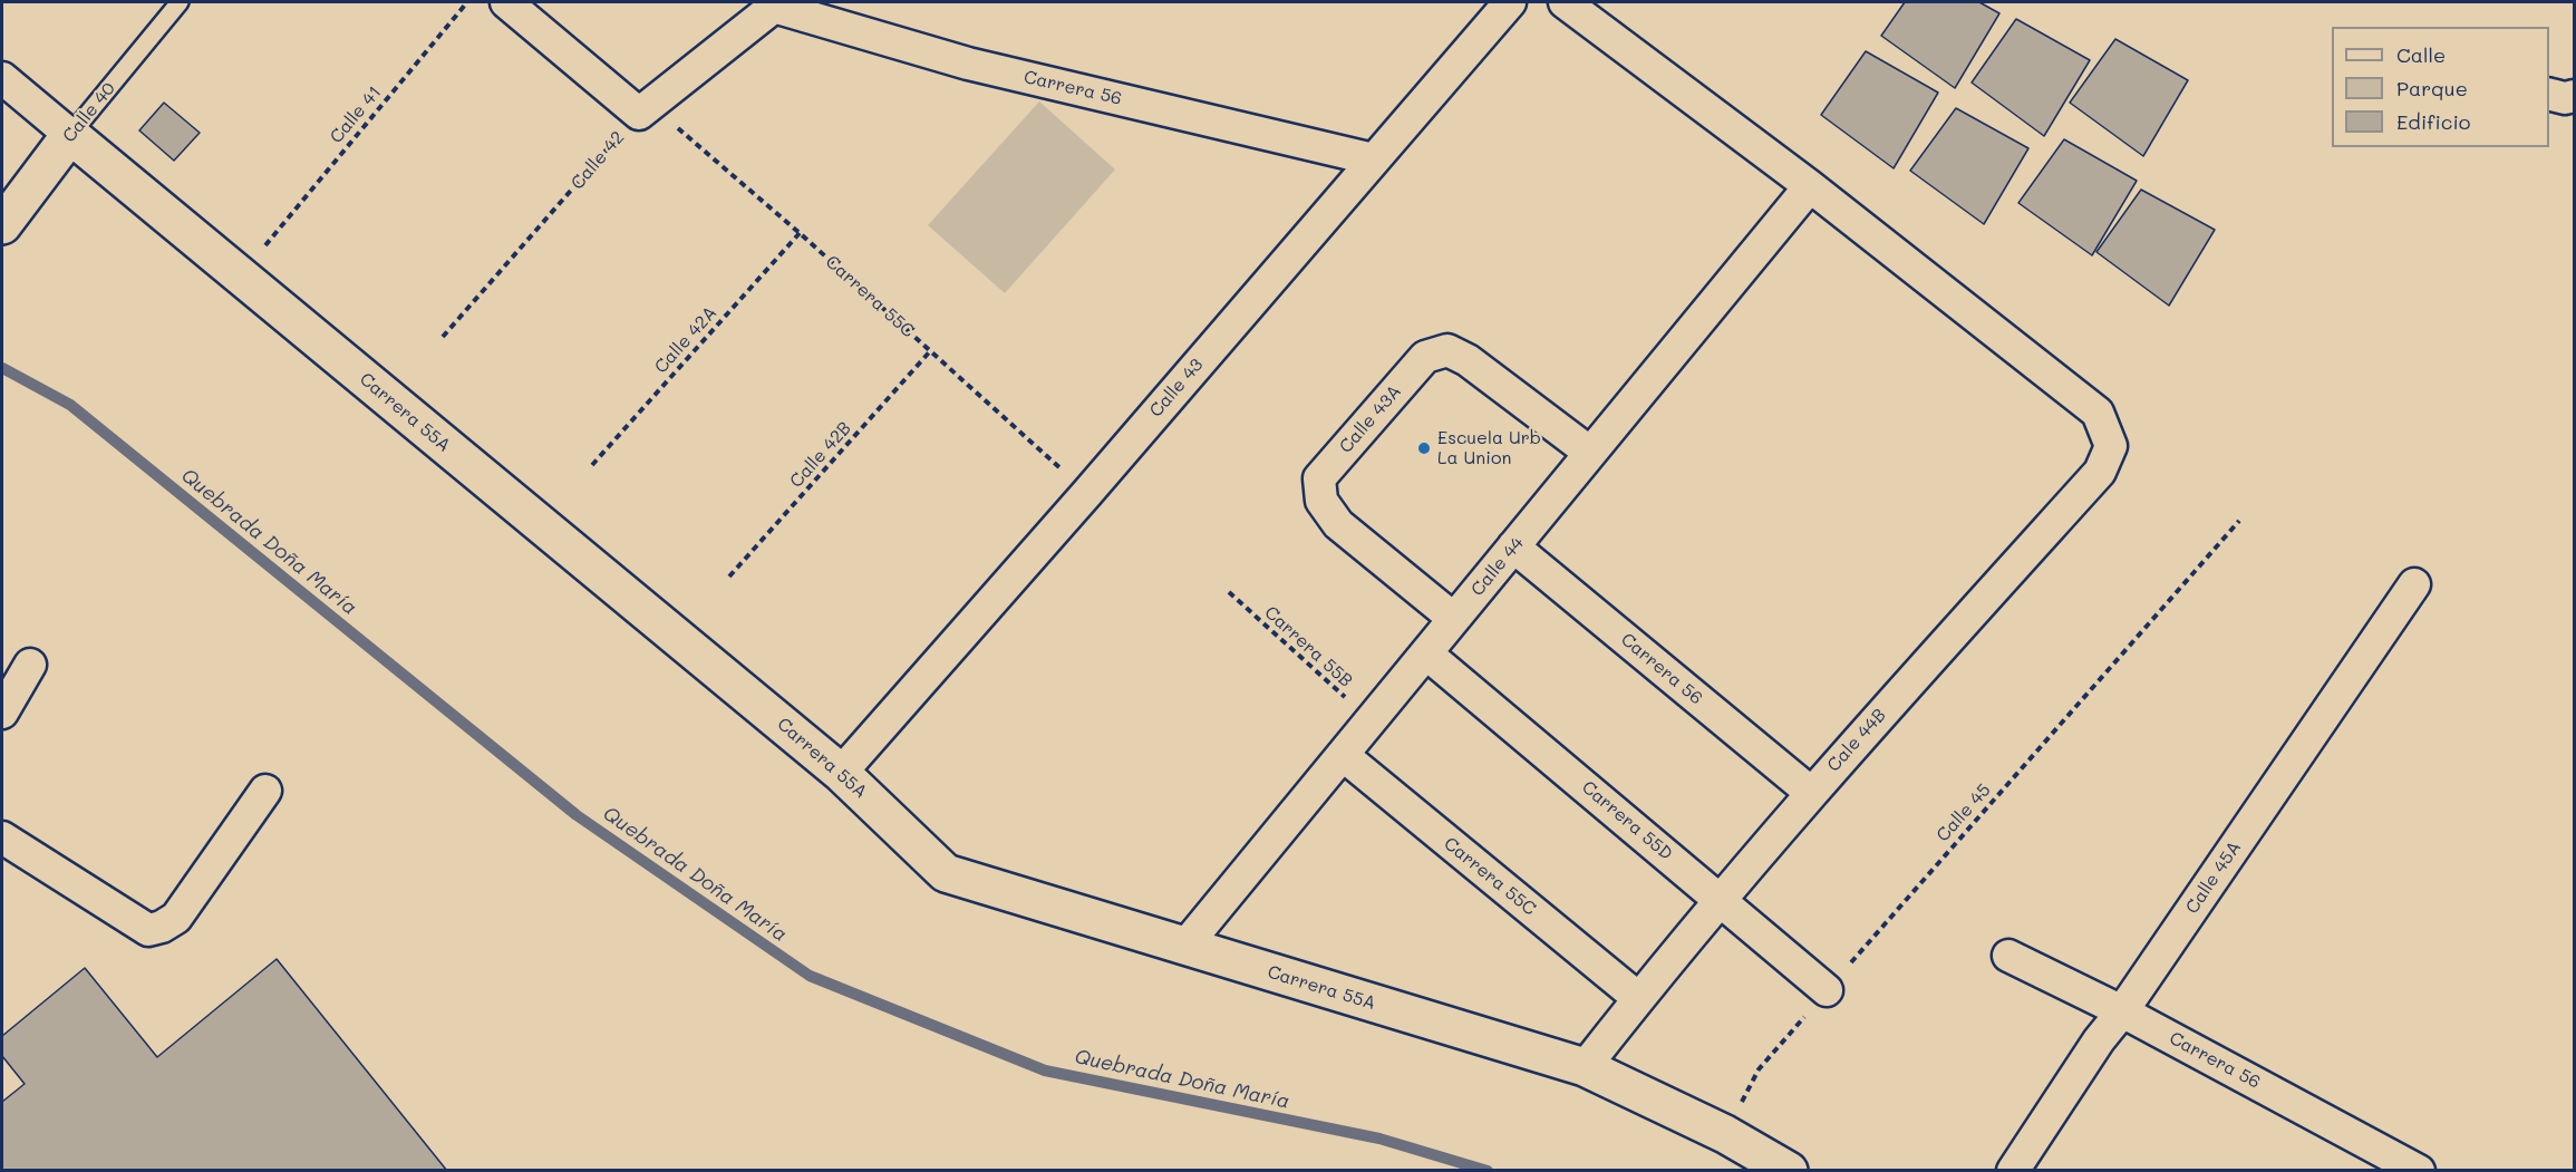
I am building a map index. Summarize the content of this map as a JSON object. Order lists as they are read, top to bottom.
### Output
{
  "streets": {
    "street": [
      "Carrera 56",
      "Calle 40",
      "Carrera 55C",
      "Calle 43",
      "Carrera 55A",
      "Calle 43A",
      "Calle 44",
      "Cale 44B",
      "Carrera 55D",
      "Calle 45A"
    ],
    "path": [
      "Calle 41",
      "Calle 42",
      "Calle 42A",
      "Calle 42B",
      "Carrera 55B",
      "Calle 45"
    ]
  },
  "crossings": [
    ["Carrera 56", "Calle 42"],
    ["Carrera 56", "Carrera 55C"],
    ["Carrera 56", "Calle 43"],
    ["Carrera 56", "Calle 44"],
    ["Carrera 56", "Cale 44B"],
    ["Carrera 56", "Calle 45A"],
    ["Calle 40", "Carrera 55A"],
    ["Calle 42", "Carrera 55C"],
    ["Carrera 55C", "Calle 42A"],
    ["Carrera 55C", "Calle 43"],
    ["Carrera 55C", "Calle 42B"],
    ["Carrera 55C", "Calle 44"],
    ["Carrera 55C", "Cale 44B"],
    ["Calle 43", "Carrera 55A"],
    ["Carrera 55A", "Calle 44"],
    ["Carrera 55A", "Cale 44B"],
    ["Carrera 55A", "Calle 45"],
    ["Calle 43A", "Calle 44"],
    ["Calle 44", "Carrera 55B"],
    ["Calle 44", "Cale 44B"],
    ["Calle 44", "Carrera 55D"],
    ["Cale 44B", "Carrera 55D"],
    ["Calle 45", "Carrera 55D"]
  ],
  "water": ["Quebrada Doña María"],
  "places": ["Escuela Urb La Union"],
  "legend": ["Calle", "Parque", "Edificio"]
}
